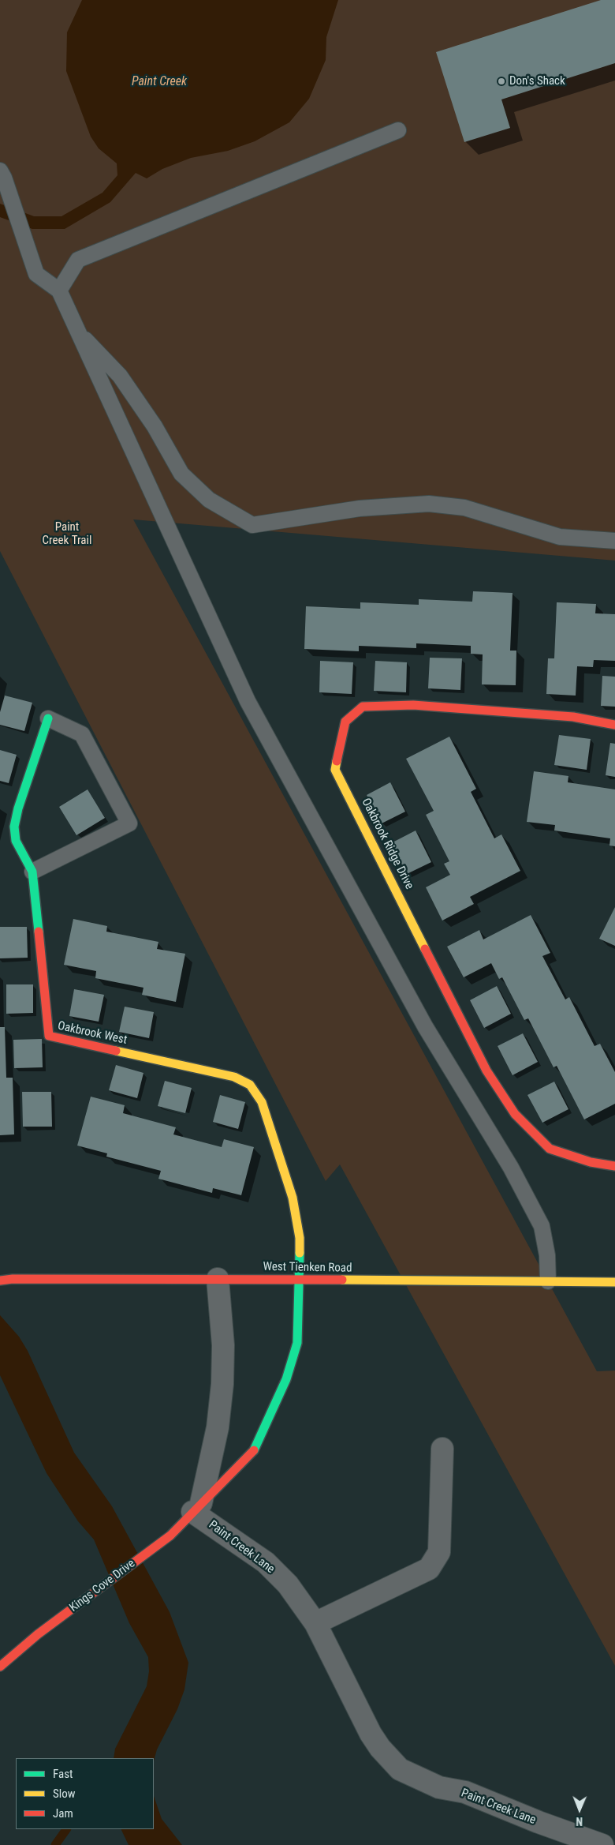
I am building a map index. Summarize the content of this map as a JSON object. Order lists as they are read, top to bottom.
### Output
{
  "streets": {
    "street": [
      "Oakbrook Ridge Drive",
      "Oakbrook West",
      "West Tienken Road",
      "Paint Creek Lane",
      "Kings Cove Drive"
    ]
  },
  "crossings": [
    ["Oakbrook West", "West Tienken Road"],
    ["Oakbrook West", "Kings Cove Drive"],
    ["West Tienken Road", "Kings Cove Drive"],
    ["Paint Creek Lane", "Kings Cove Drive"]
  ],
  "water": ["Paint Creek"],
  "parks": ["Paint Creek Trail"],
  "places": ["Don's Shack"],
  "legend": ["Fast", "Slow", "Jam"],
  "north": "bottom"
}
